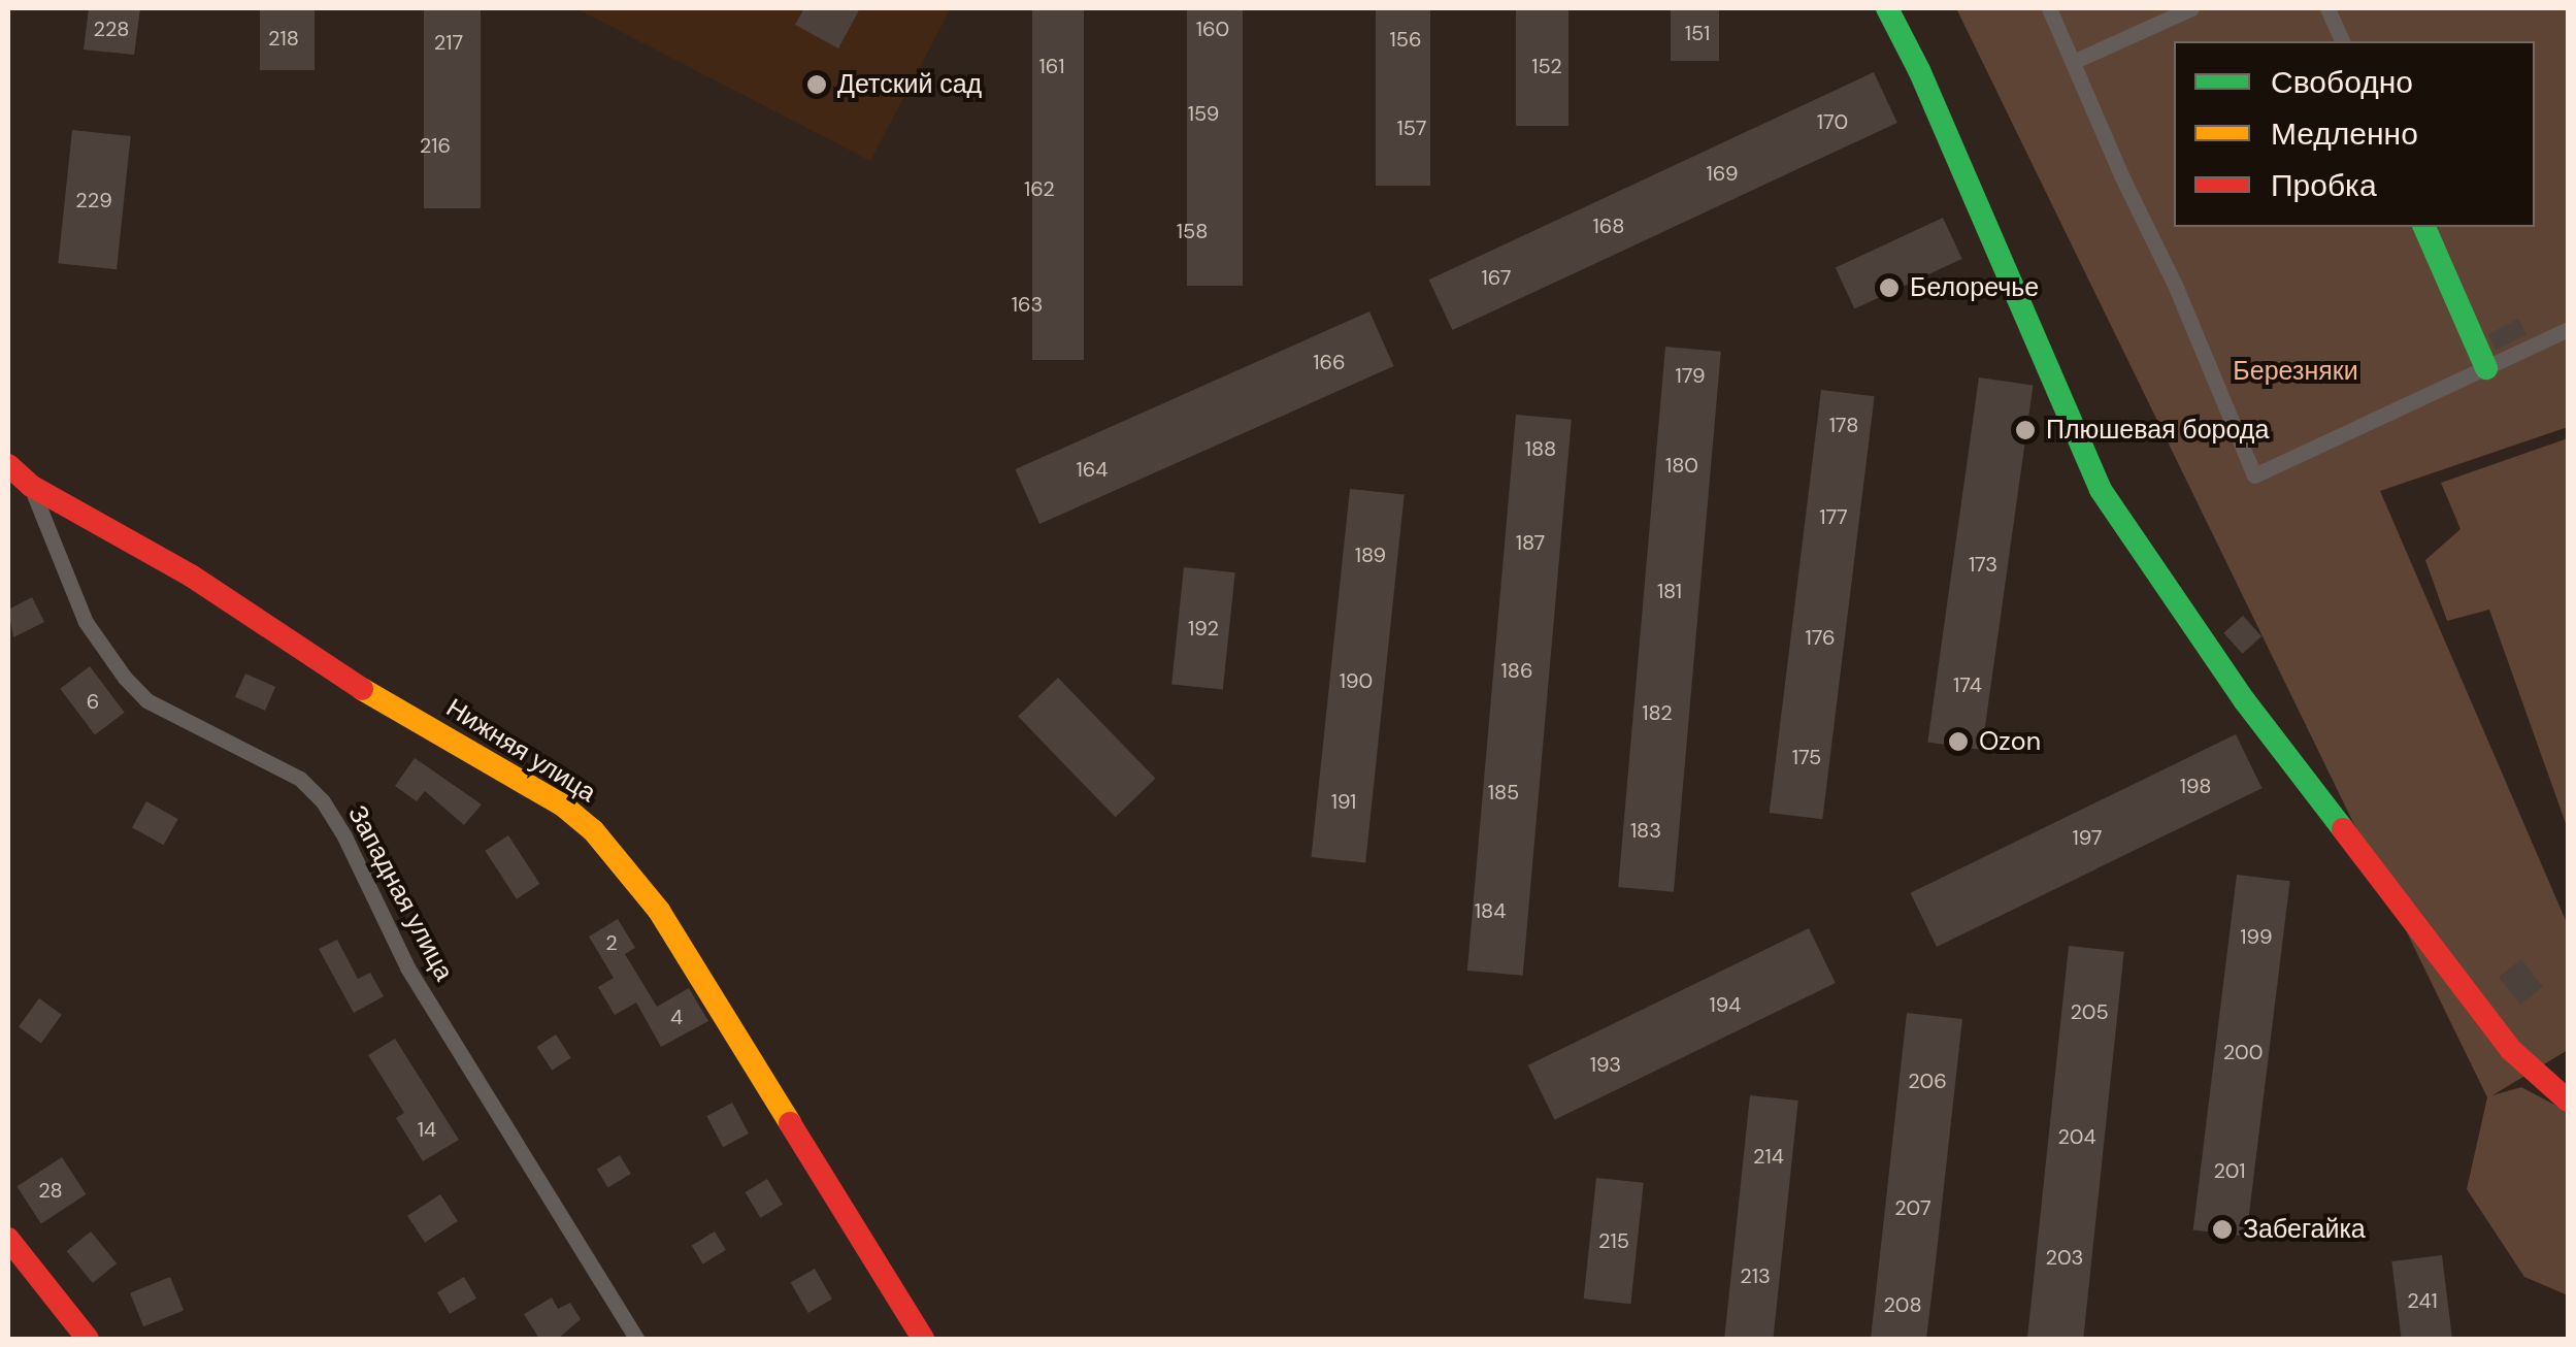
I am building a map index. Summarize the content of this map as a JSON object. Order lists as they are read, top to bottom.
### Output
{
  "streets": {
    "street": ["Нижняя улица", "Западная улица"]
  },
  "crossings": [
    ["Нижняя улица", "Западная улица"]
  ],
  "parks": ["Березняки"],
  "places": [
    "Детский сад",
    "Белоречье",
    "Плюшевая борода",
    "Ozon",
    "Забегайка"
  ],
  "house_numbers": [
    "228",
    "160",
    "151",
    "218",
    "156",
    "217",
    "161",
    "152",
    "159",
    "170",
    "157",
    "216",
    "169",
    "162",
    "229",
    "168",
    "158",
    "167",
    "163",
    "166",
    "179",
    "178",
    "188",
    "180",
    "164",
    "177",
    "187",
    "189",
    "173",
    "181",
    "192",
    "176",
    "186",
    "190",
    "174",
    "6",
    "182",
    "175",
    "198",
    "185",
    "191",
    "183",
    "197",
    "184",
    "199",
    "2",
    "194",
    "205",
    "4",
    "200",
    "193",
    "206",
    "14",
    "204",
    "214",
    "201",
    "28",
    "207",
    "215",
    "203",
    "213",
    "241",
    "208"
  ],
  "legend": ["Свободно", "Медленно", "Пробка"]
}
